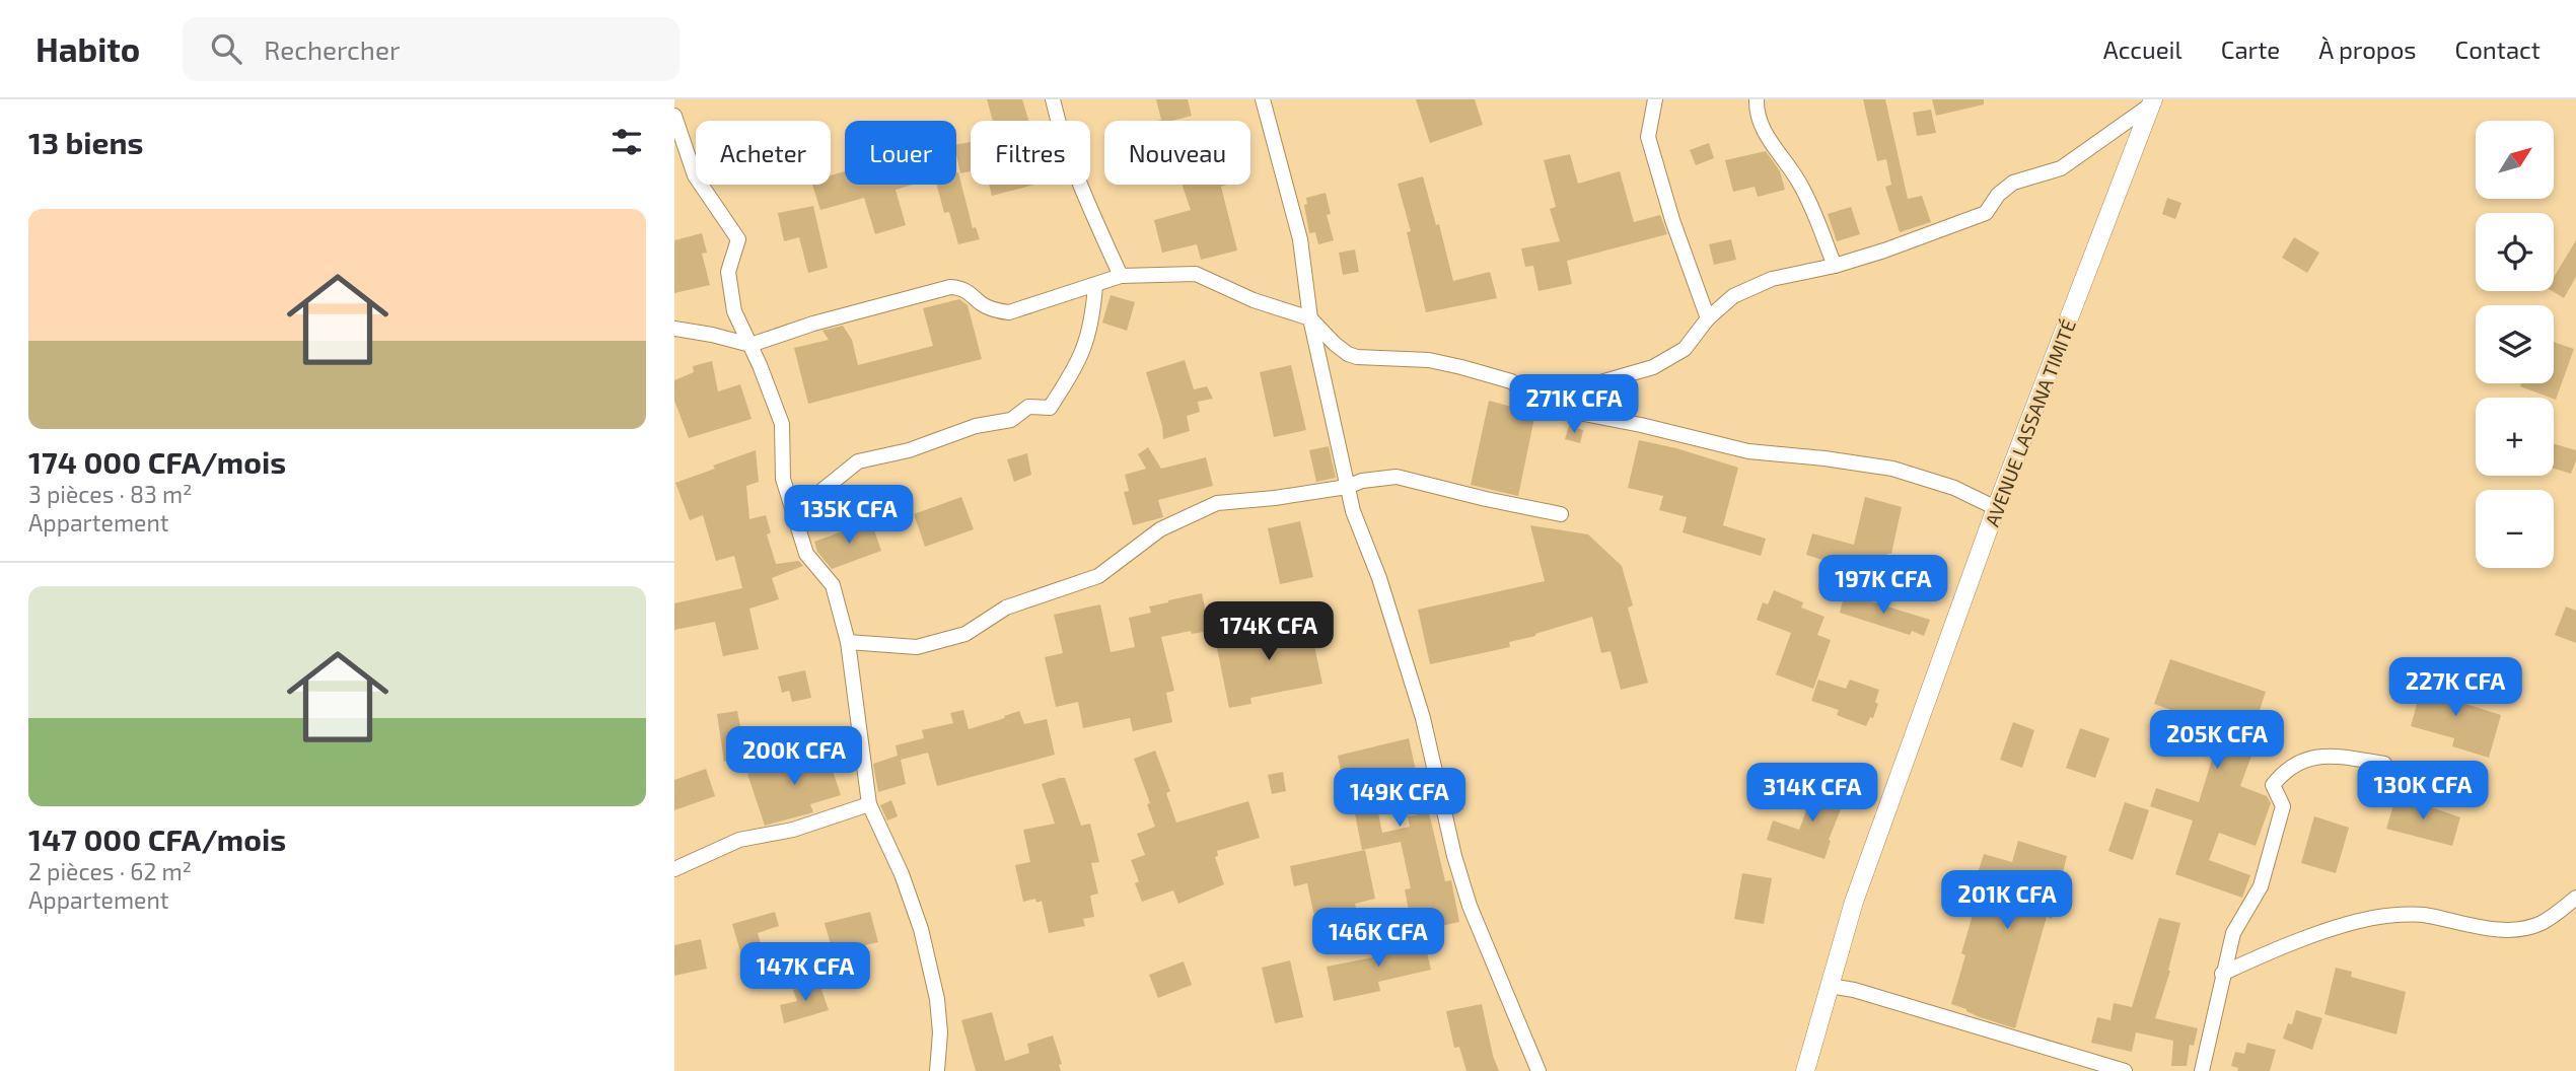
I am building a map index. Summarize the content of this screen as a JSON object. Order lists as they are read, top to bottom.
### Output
{
  "streets": {
    "street": ["AVENUE LASSANA TIMITÉ"]
  },
  "north": "top right",
  "page": {
    "header": "Habito",
    "search": "Rechercher",
    "nav": [
      "Accueil",
      "Carte",
      "À propos",
      "Contact"
    ],
    "heading": "13 biens",
    "map_buttons": ["+", "−"],
    "chip": [
      "Acheter",
      "Louer",
      "Filtres",
      "Nouveau"
    ],
    "list": [
      {
        "name": "174 000 CFA/mois",
        "note": "3 pièces · 83 m² · Appartement"
      },
      {
        "name": "147 000 CFA/mois",
        "note": "2 pièces · 62 m² · Appartement"
      }
    ],
    "price": [
      "271K CFA",
      "135K CFA",
      "197K CFA",
      "174K CFA",
      "227K CFA",
      "205K CFA",
      "200K CFA",
      "130K CFA",
      "314K CFA",
      "149K CFA",
      "201K CFA",
      "146K CFA",
      "147K CFA"
    ]
  }
}
